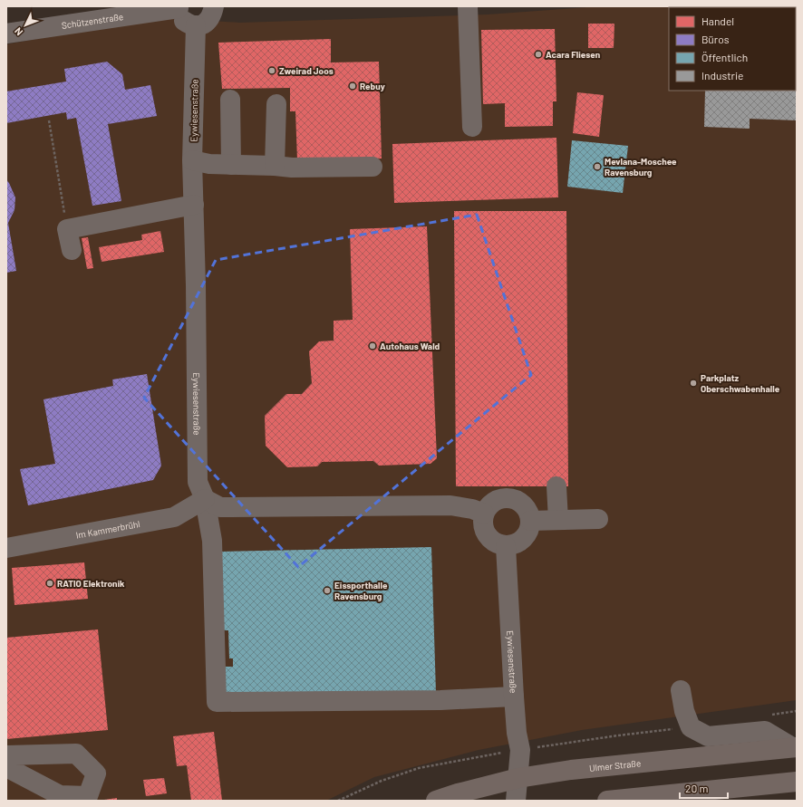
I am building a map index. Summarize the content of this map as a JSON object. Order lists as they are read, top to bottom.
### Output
{
  "streets": {
    "main road": ["Ulmer Straße"],
    "street": ["Schützenstraße", "Eywiesenstraße", "Im Kammerbrühl"]
  },
  "crossings": [
    ["Schützenstraße", "Eywiesenstraße"],
    ["Eywiesenstraße", "Im Kammerbrühl"],
    ["Eywiesenstraße", "Ulmer Straße"]
  ],
  "places": [
    "Acara Fliesen",
    "Zweirad Joos",
    "Rebuy",
    "Mevlana-Moschee Ravensburg",
    "Autohaus Wald",
    "Parkplatz Oberschwabenhalle",
    "RATIO Elektronik",
    "Eissporthalle Ravensburg"
  ],
  "legend": [
    "Handel",
    "Büros",
    "Öffentlich",
    "Industrie"
  ],
  "scale_bar": "20 m",
  "north": "bottom left"
}
